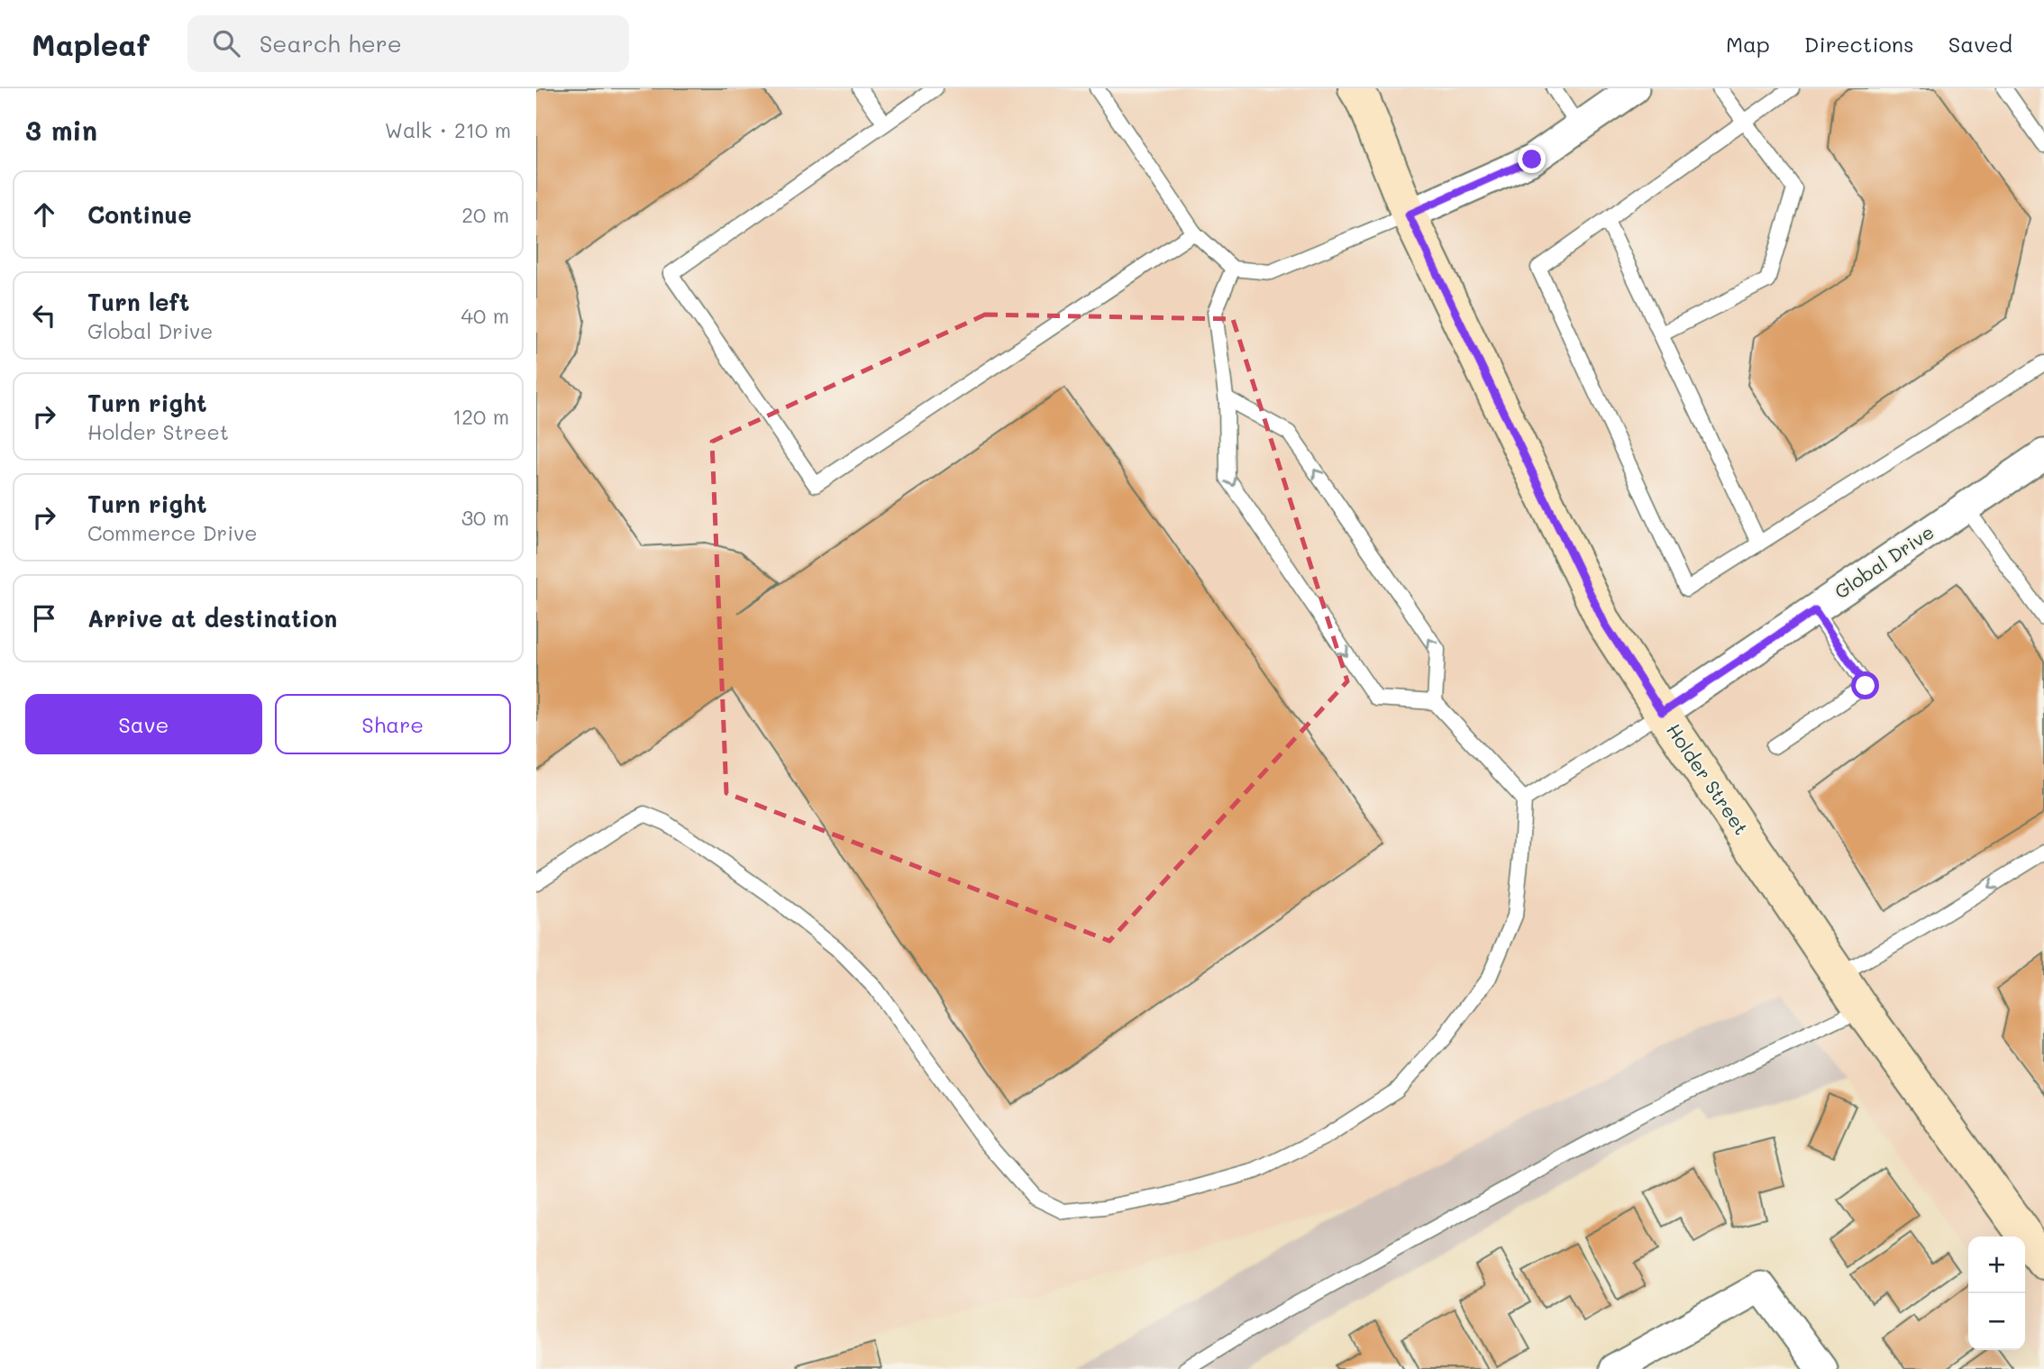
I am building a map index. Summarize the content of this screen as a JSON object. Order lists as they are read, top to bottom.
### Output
{
  "streets": {
    "street": ["Global Drive", "Holder Street"]
  },
  "crossings": [
    ["Global Drive", "Holder Street"]
  ],
  "page": {
    "header": "Mapleaf",
    "search": "Search here",
    "nav": ["Map", "Directions", "Saved"],
    "heading": ["3 min", "Walk · 210 m"],
    "list": [
      ["Continue", "20 m"],
      ["Turn left", "Global Drive", "40 m"],
      ["Turn right", "Holder Street", "120 m"],
      ["Turn right", "Commerce Drive", "30 m"],
      "Arrive at destination"
    ],
    "buttons": ["Save", "Share"],
    "map_buttons": ["+", "−"]
  }
}
